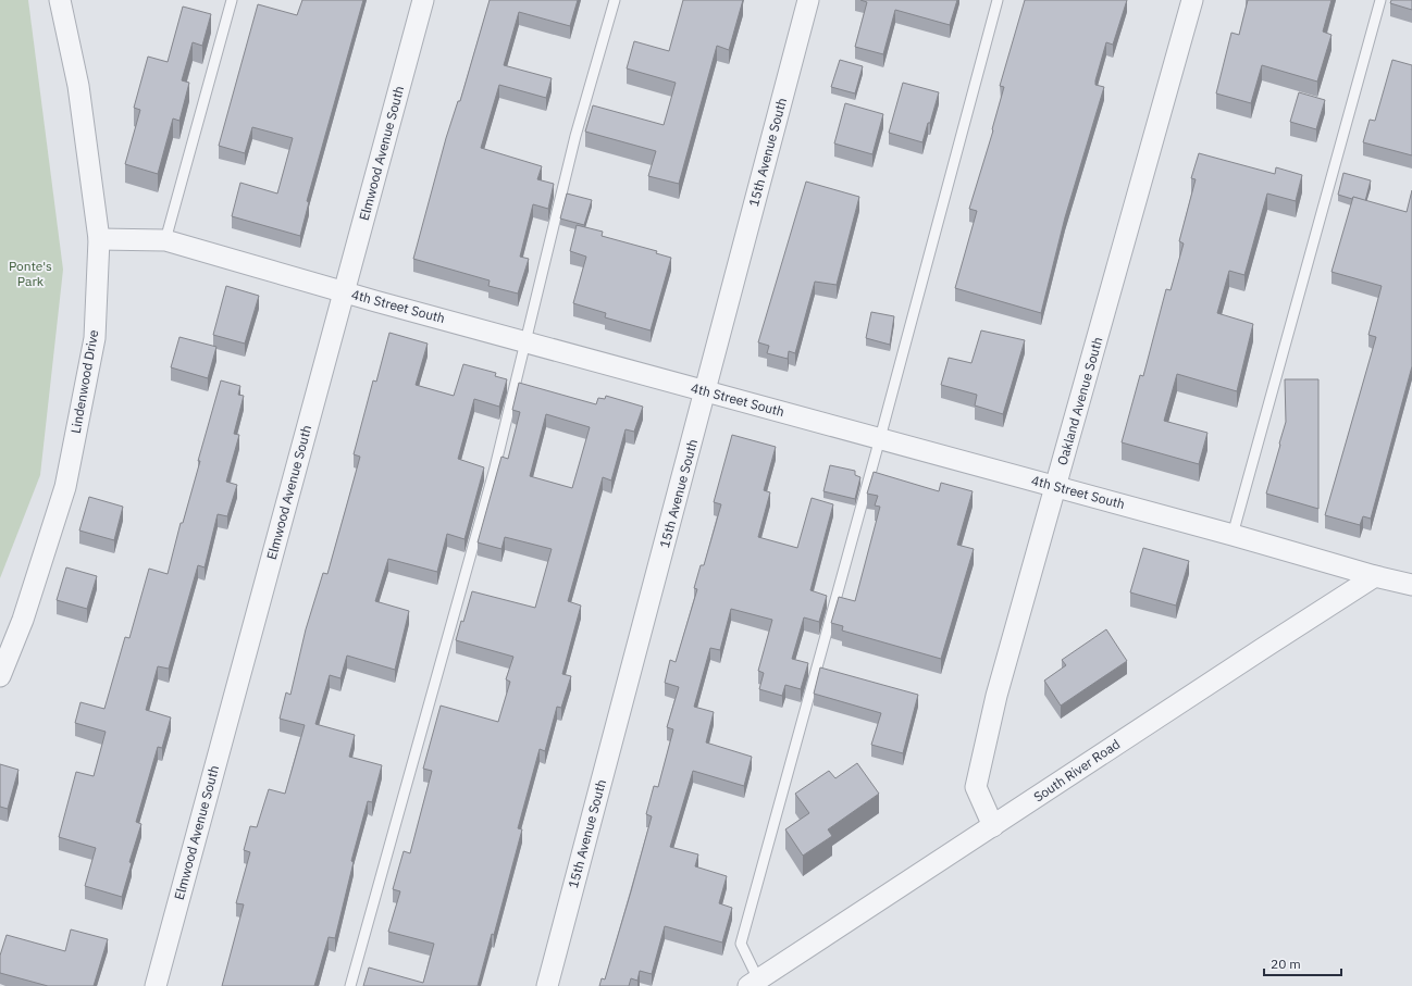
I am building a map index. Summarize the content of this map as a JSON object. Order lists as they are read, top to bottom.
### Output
{
  "streets": {
    "street": [
      "15th Avenue South",
      "Elmwood Avenue South",
      "4th Street South",
      "Lindenwood Drive",
      "Oakland Avenue South",
      "South River Road"
    ]
  },
  "crossings": [
    ["15th Avenue South", "4th Street South"],
    ["Elmwood Avenue South", "4th Street South"],
    ["4th Street South", "Lindenwood Drive"],
    ["4th Street South", "Oakland Avenue South"],
    ["4th Street South", "South River Road"],
    ["Oakland Avenue South", "South River Road"]
  ],
  "parks": ["Ponte's Park"],
  "scale_bar": "20 m"
}
